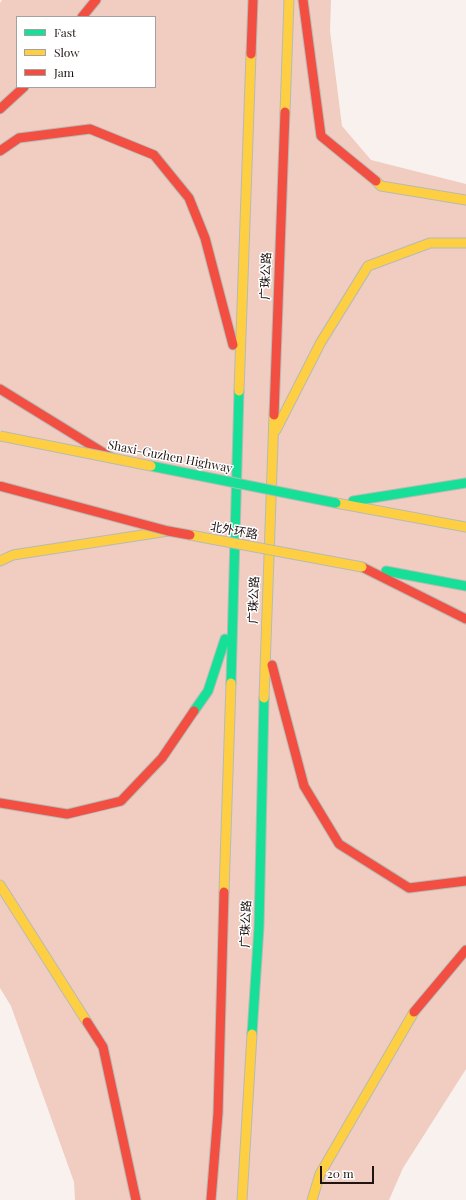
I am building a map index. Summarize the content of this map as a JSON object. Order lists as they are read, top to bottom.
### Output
{
  "streets": {
    "highway": ["广珠公路", "Shaxi-Guzhen Highway", "北外环路"]
  },
  "legend": ["Fast", "Slow", "Jam"],
  "scale_bar": "20 m"
}
